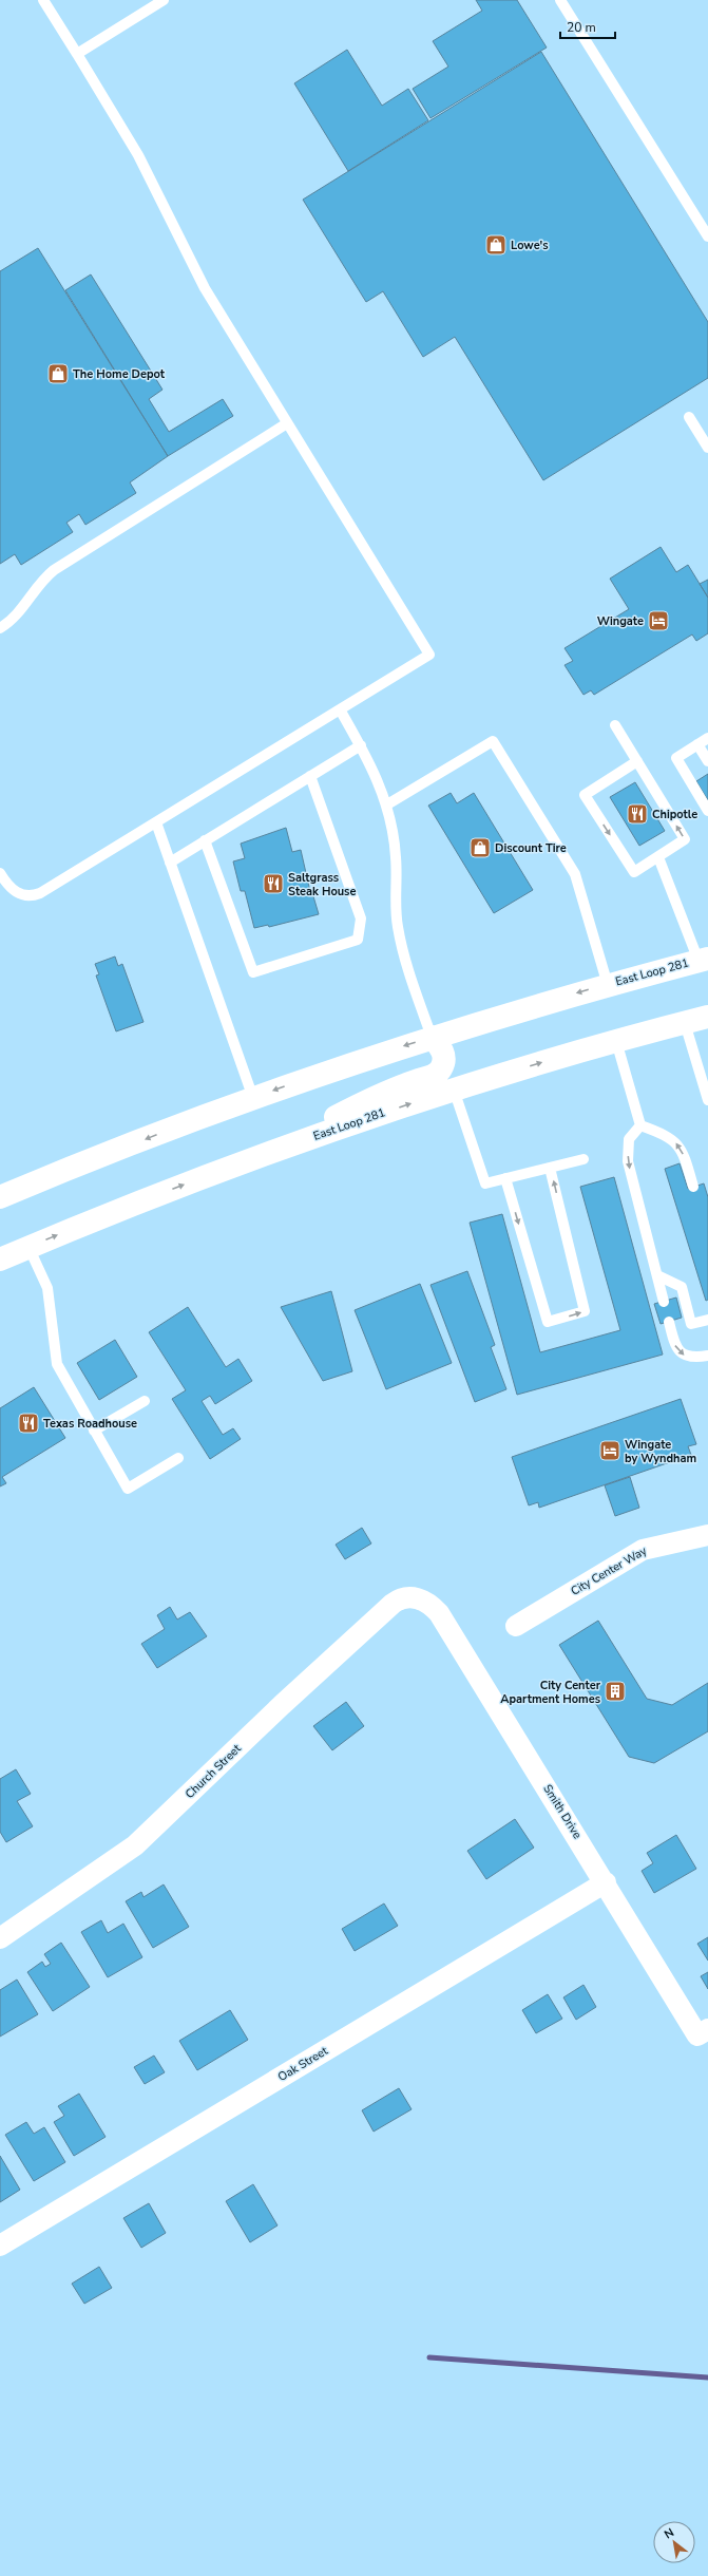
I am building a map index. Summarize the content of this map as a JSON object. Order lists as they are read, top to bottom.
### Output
{
  "streets": {
    "highway": ["East Loop 281"],
    "street": [
      "City Center Way",
      "Church Street",
      "Smith Drive",
      "Oak Street"
    ]
  },
  "crossings": [
    ["Church Street", "Smith Drive"],
    ["Smith Drive", "Oak Street"]
  ],
  "places": {
    "shop": ["Lowe's", "The Home Depot", "Discount Tire"],
    "hotel": ["Wingate", "Wingate by Wyndham"],
    "restaurant": ["Chipotle", "Saltgrass Steak House", "Texas Roadhouse"],
    "building": ["City Center Apartment Homes"]
  },
  "scale_bar": "20 m",
  "north": "top left"
}
